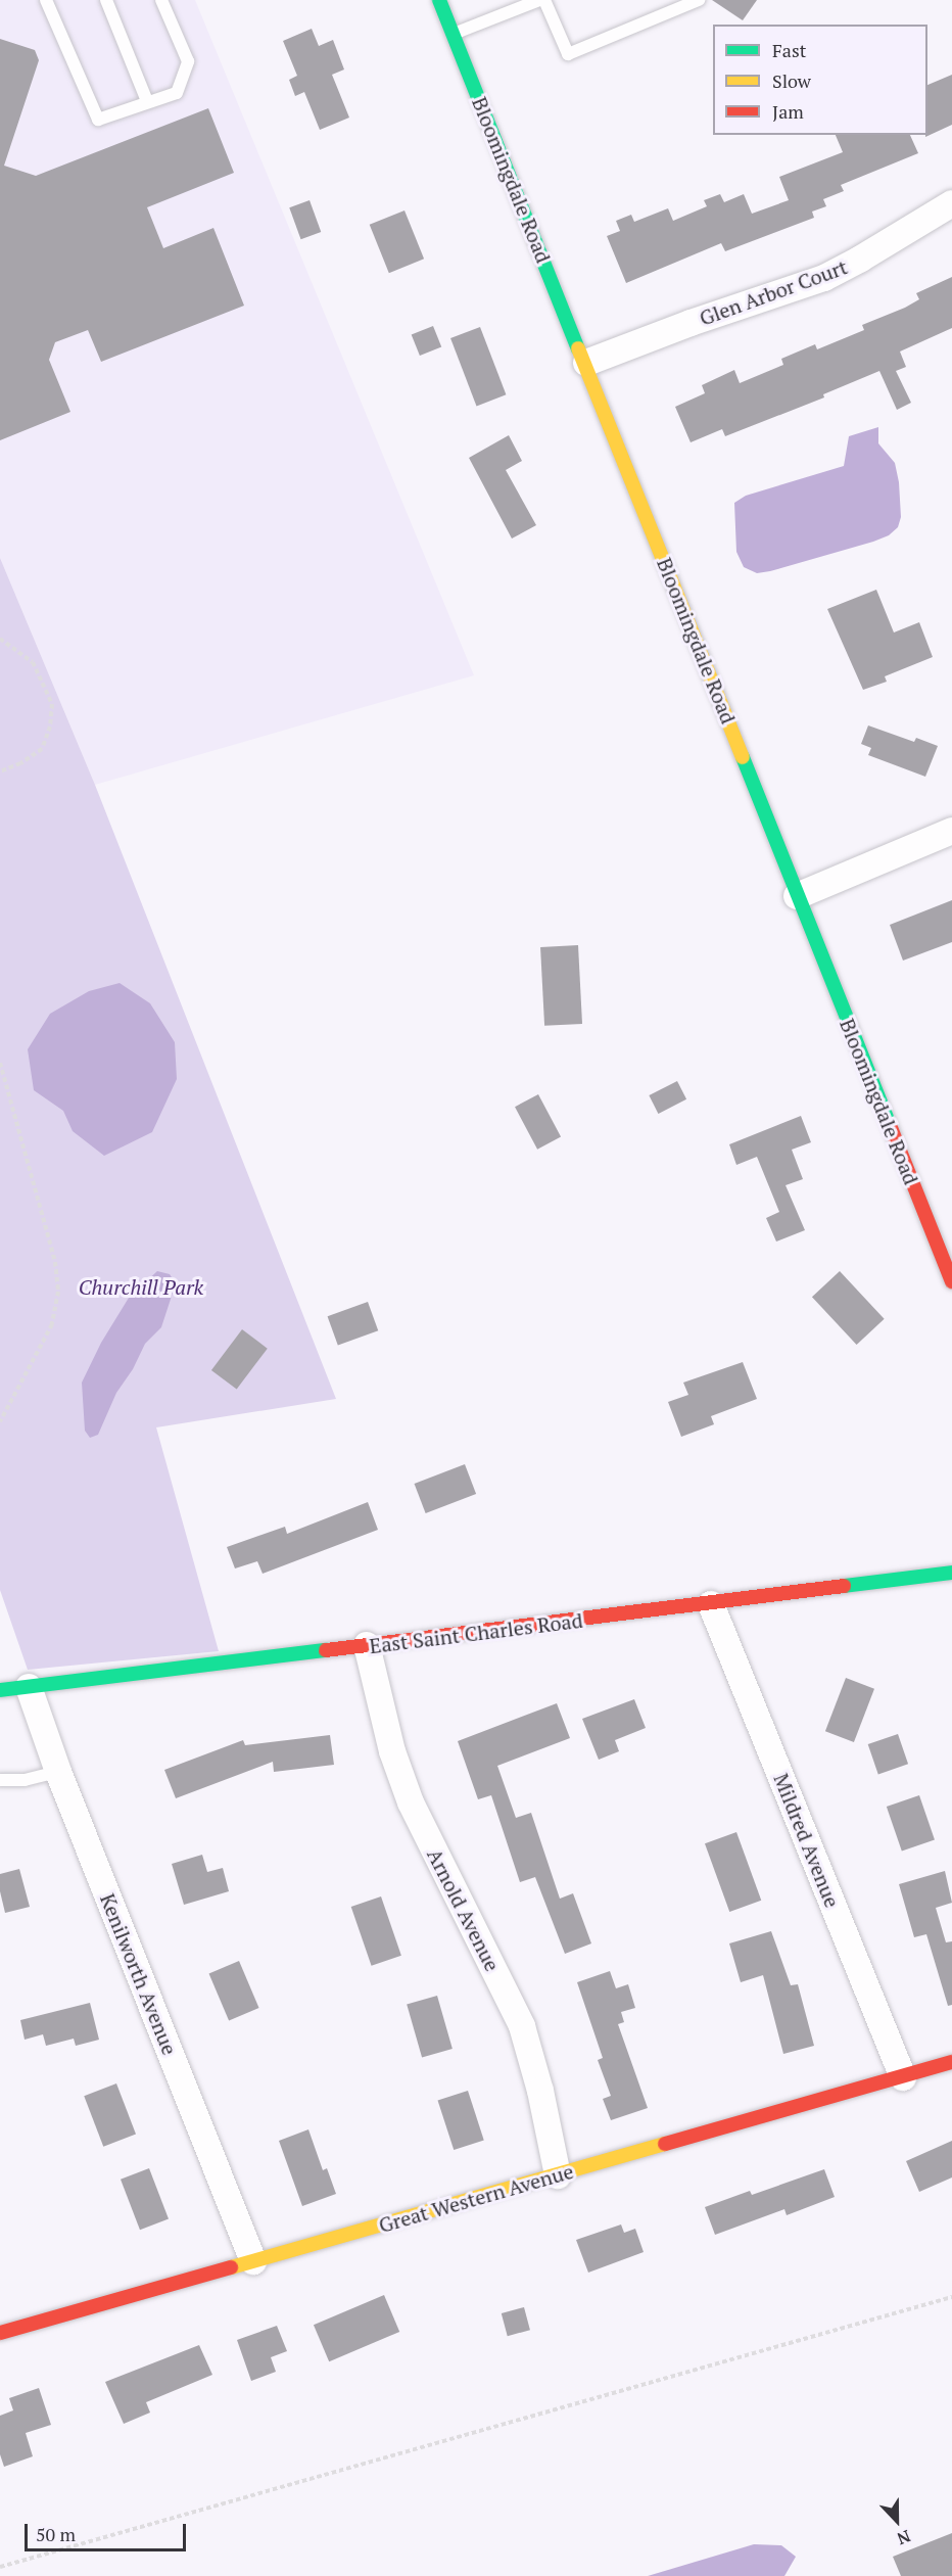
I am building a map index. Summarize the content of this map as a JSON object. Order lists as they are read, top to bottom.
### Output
{
  "streets": {
    "street": [
      "Bloomingdale Road",
      "Glen Arbor Court",
      "East Saint Charles Road",
      "Mildred Avenue",
      "Arnold Avenue",
      "Kenilworth Avenue",
      "Great Western Avenue"
    ]
  },
  "crossings": [
    ["Bloomingdale Road", "Glen Arbor Court"],
    ["East Saint Charles Road", "Mildred Avenue"],
    ["East Saint Charles Road", "Arnold Avenue"],
    ["East Saint Charles Road", "Kenilworth Avenue"],
    ["Mildred Avenue", "Great Western Avenue"],
    ["Arnold Avenue", "Great Western Avenue"],
    ["Kenilworth Avenue", "Great Western Avenue"]
  ],
  "parks": ["Churchill Park"],
  "legend": ["Fast", "Slow", "Jam"],
  "scale_bar": "50 m",
  "north": "bottom"
}
